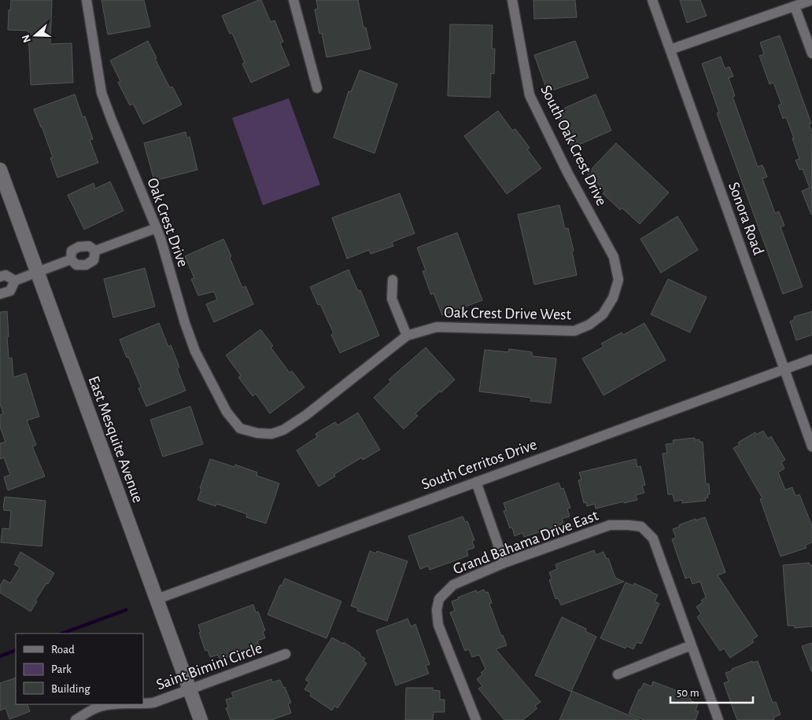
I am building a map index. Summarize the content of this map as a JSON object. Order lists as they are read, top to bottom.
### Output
{
  "streets": {
    "street": [
      "South Oak Crest Drive",
      "Sonora Road",
      "Oak Crest Drive",
      "Oak Crest Drive West",
      "East Mesquite Avenue",
      "South Cerritos Drive",
      "Grand Bahama Drive East",
      "Saint Bimini Circle"
    ]
  },
  "crossings": [
    ["South Oak Crest Drive", "Oak Crest Drive West"],
    ["Sonora Road", "South Cerritos Drive"],
    ["Oak Crest Drive", "Oak Crest Drive West"],
    ["East Mesquite Avenue", "South Cerritos Drive"],
    ["East Mesquite Avenue", "Saint Bimini Circle"]
  ],
  "legend": ["Road", "Park", "Building"],
  "scale_bar": "50 m",
  "north": "left"
}
